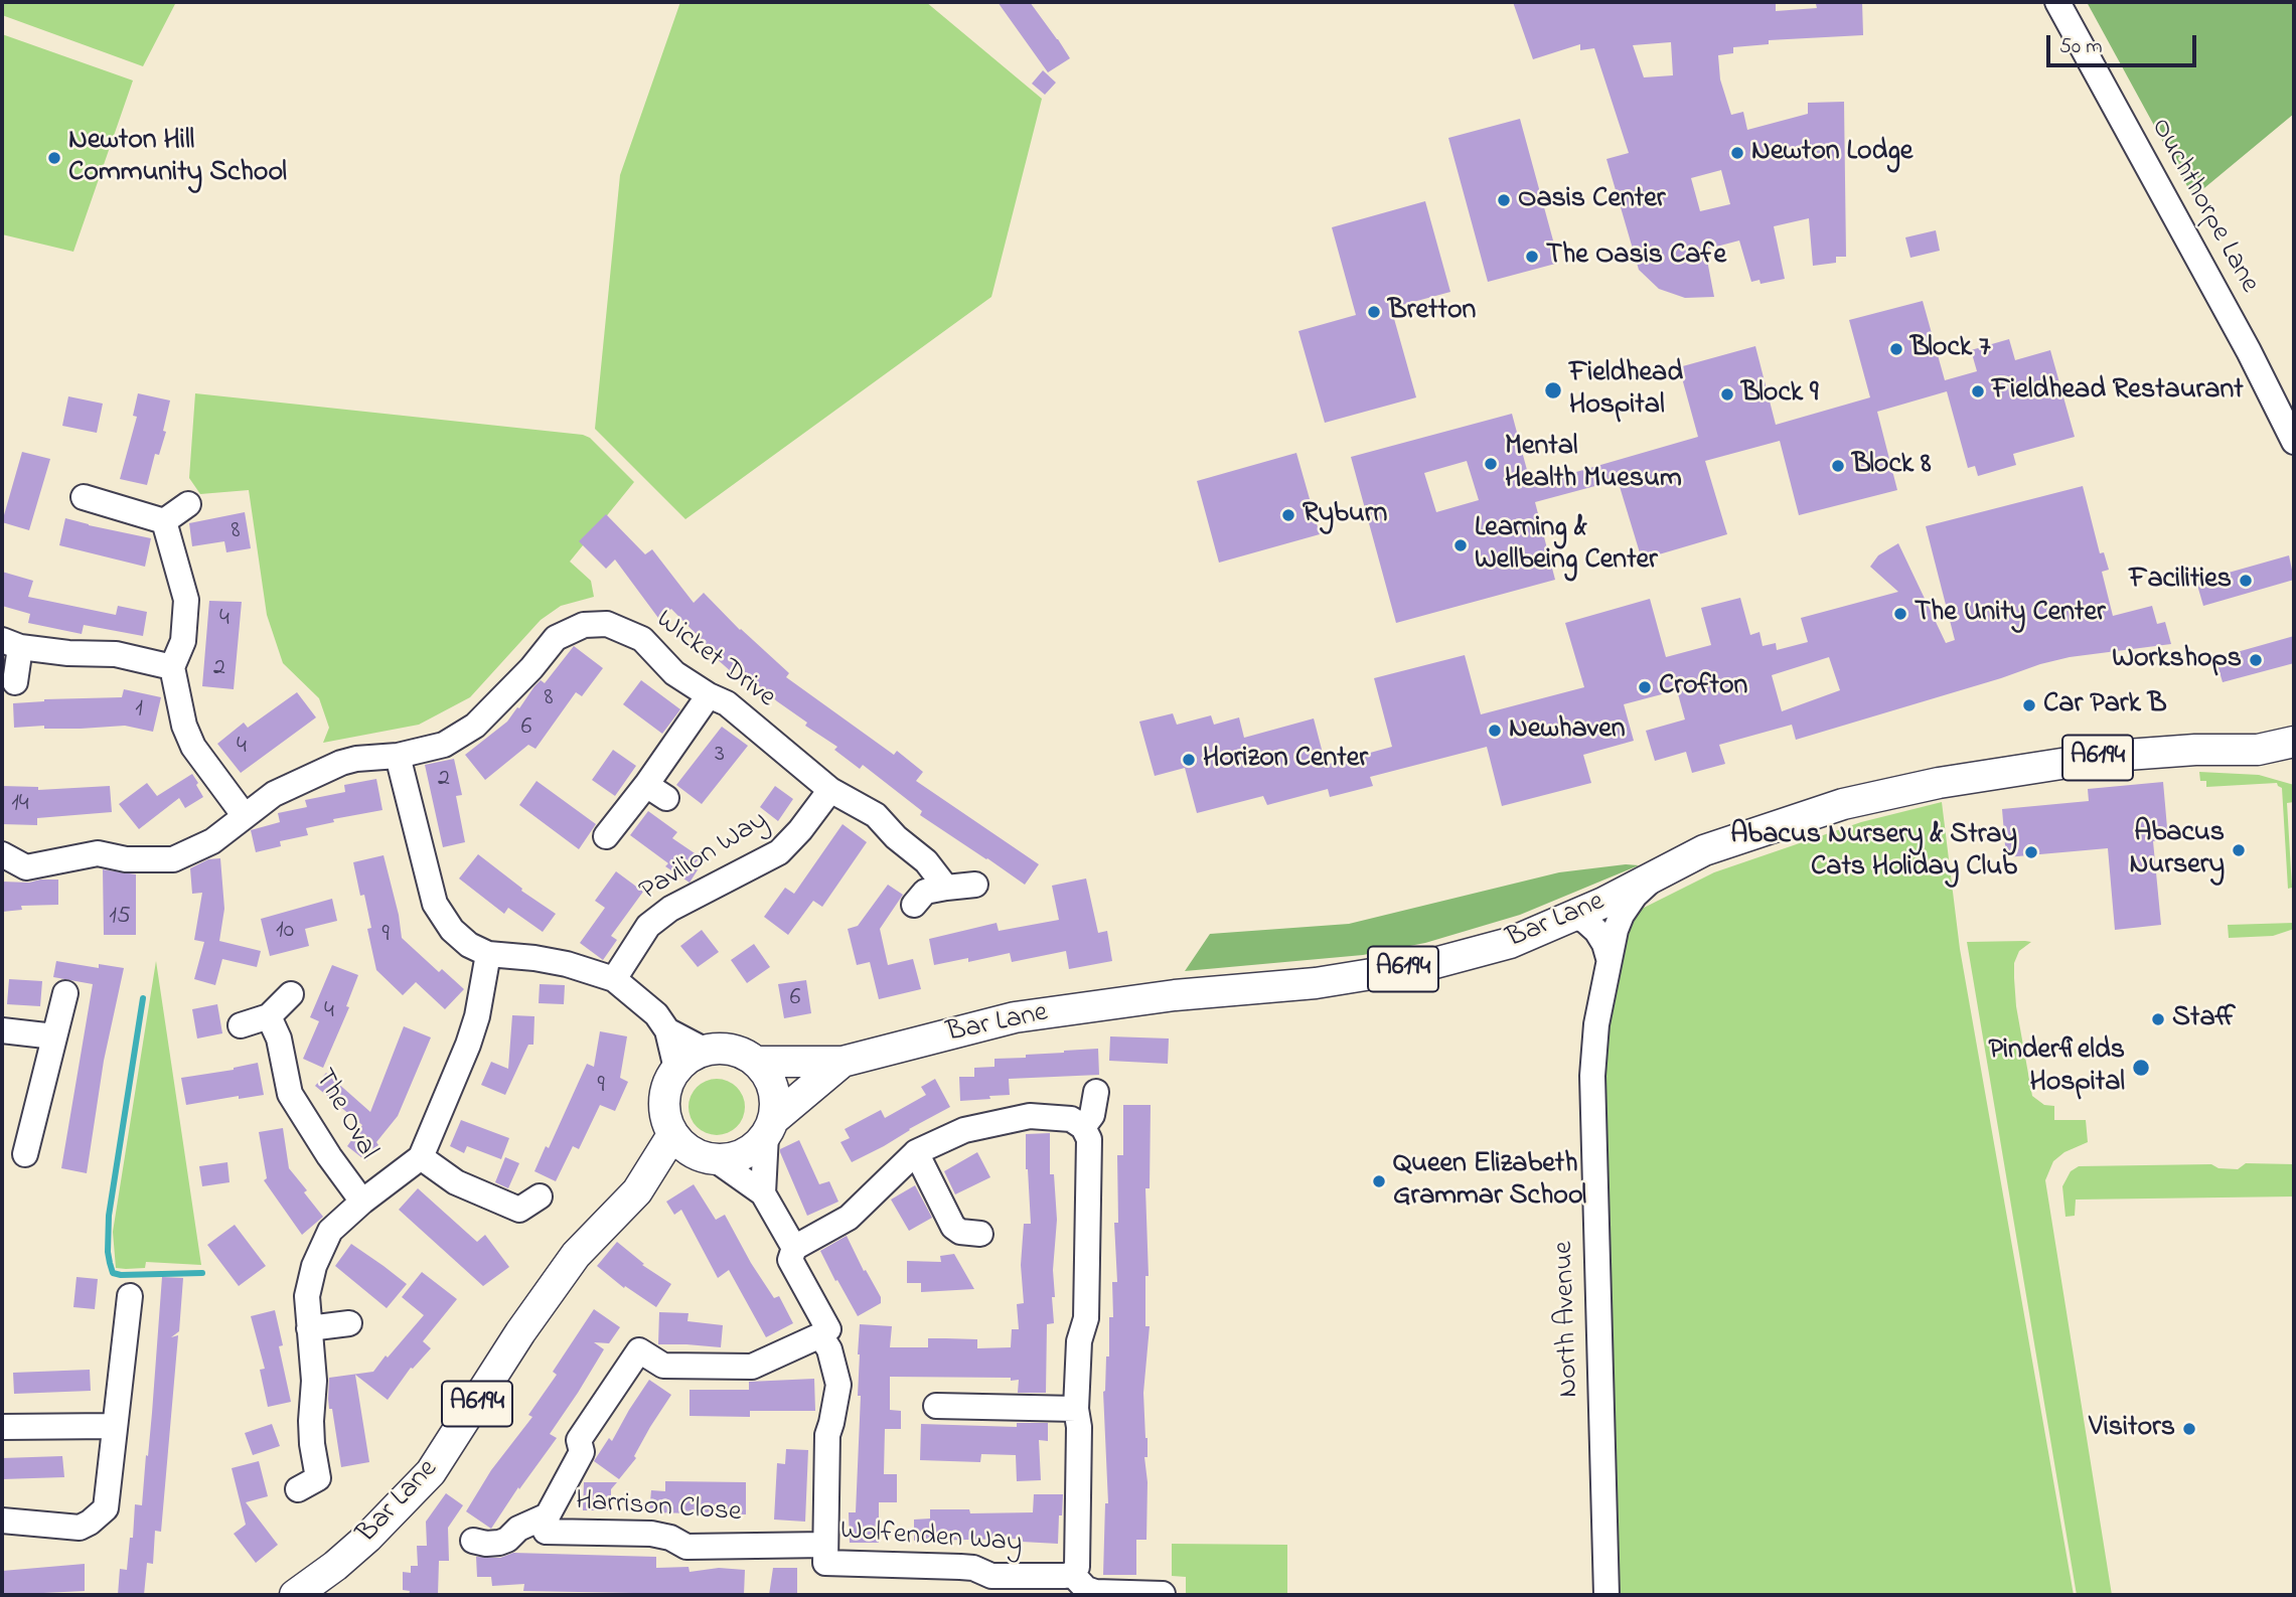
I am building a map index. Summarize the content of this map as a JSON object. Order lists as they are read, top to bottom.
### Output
{
  "streets": {
    "main road": ["A6194", "Bar Lane"],
    "street": [
      "Ouchthorpe Lane",
      "Wicket Drive",
      "Pavilion Way",
      "The Oval",
      "North Avenue",
      "Harrison Close",
      "Wolfenden Way"
    ]
  },
  "crossings": [
    ["Wicket Drive", "Pavilion Way"],
    ["A6194", "Bar Lane"],
    ["A6194", "Wolfenden Way"],
    ["Bar Lane", "North Avenue"],
    ["Bar Lane", "Wolfenden Way"],
    ["Harrison Close", "Wolfenden Way"]
  ],
  "places": [
    "Newton Lodge",
    "Newton Hill Community School",
    "Oasis Center",
    "The Oasis Cafe",
    "Bretton",
    "Block 7",
    "Fieldhead Hospital",
    "Fieldhead Restaurant",
    "Block 9",
    "Mental Health Muesum",
    "Block 8",
    "Ryburn",
    "Learning & Wellbeing Center",
    "Facilities",
    "The Unity Center",
    "Workshops",
    "Crofton",
    "Car Park B",
    "Newhaven",
    "Horizon Center",
    "Abacus Nursery",
    "Abacus Nursery & Stray Cats Holiday Club",
    "Staff",
    "Pinderfields Hospital",
    "Queen Elizabeth Grammar School",
    "Visitors"
  ],
  "house_numbers": [
    "8",
    "4",
    "2",
    "8",
    "1",
    "6",
    "4",
    "3",
    "2",
    "14",
    "15",
    "10",
    "9",
    "6",
    "4",
    "9"
  ],
  "scale_bar": "50 m"
}
